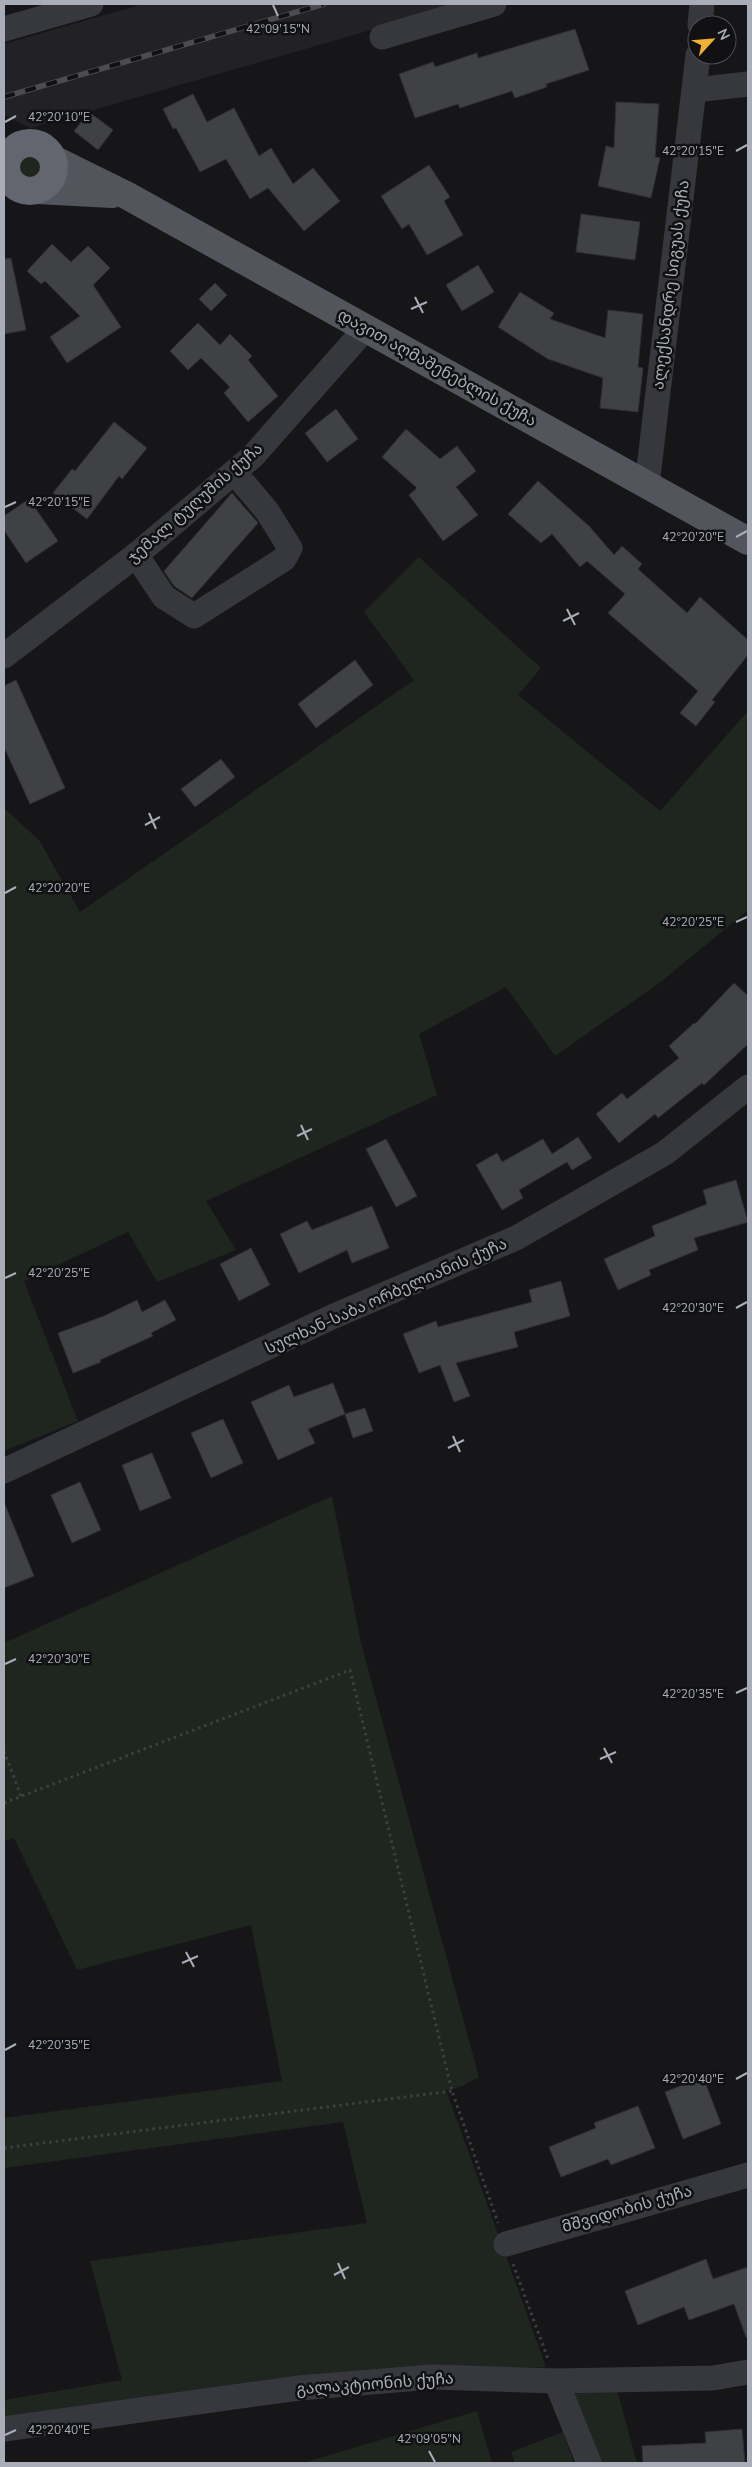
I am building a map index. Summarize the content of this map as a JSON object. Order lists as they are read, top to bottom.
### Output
{
  "streets": {
    "main road": ["დავით აღმაშენებლის ქუჩა"],
    "street": [
      "ალექსანდრე სიგუას ქუჩა",
      "ჯემალ ტუღუშის ქუჩა",
      "სულხან-საბა ორბელიანის ქუჩა",
      "მშვიდობის ქუჩა",
      "გალაკტიონის ქუჩა"
    ]
  },
  "crossings": [
    ["ალექსანდრე სიგუას ქუჩა", "დავით აღმაშენებლის ქუჩა"],
    ["დავით აღმაშენებლის ქუჩა", "ჯემალ ტუღუშის ქუჩა"]
  ],
  "north": "top right",
  "coordinates": [
    "42°09'15\"N",
    "42°20'10\"E",
    "42°20'15\"E",
    "42°20'20\"E",
    "42°20'25\"E",
    "42°20'30\"E",
    "42°20'35\"E",
    "42°20'40\"E",
    "42°09'05\"N"
  ]
}
